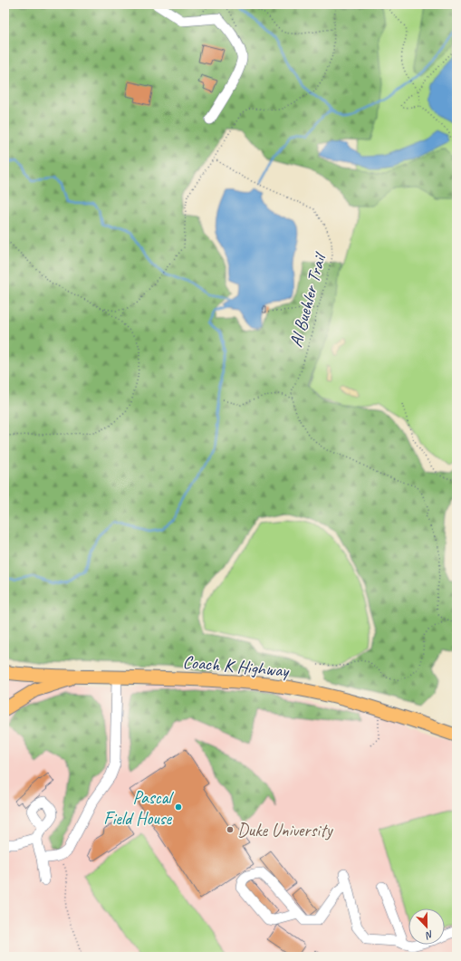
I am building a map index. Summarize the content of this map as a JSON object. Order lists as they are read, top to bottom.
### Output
{
  "streets": {
    "main road": ["Coach K Highway"],
    "path": ["Al Buehler Trail"]
  },
  "places": ["Pascal Field House", "Duke University"],
  "north": "bottom"
}
